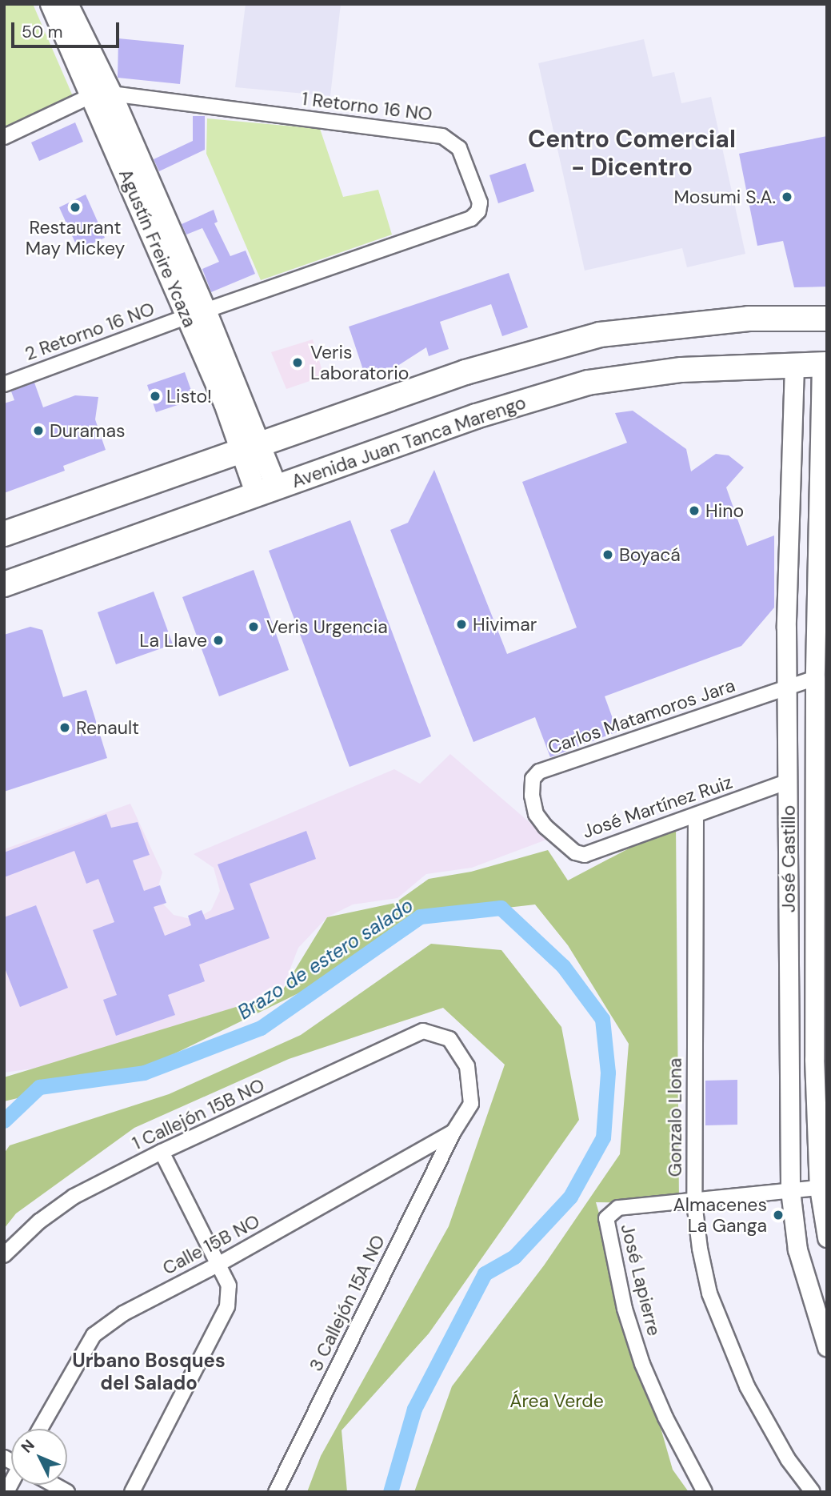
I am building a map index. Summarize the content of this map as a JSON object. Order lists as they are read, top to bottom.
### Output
{
  "streets": {
    "main road": ["Agustín Freire Ycaza", "Avenida Juan Tanca Marengo"],
    "street": [
      "1 Retorno 16 NO",
      "2 Retorno 16 NO",
      "Carlos Matamoros Jara",
      "José Martínez Ruiz",
      "José Castillo",
      "1 Callejón 15B NO",
      "Gonzalo Llona",
      "Calle 15B NO",
      "José Lapierre",
      "3 Callejón 15A NO"
    ]
  },
  "crossings": [
    ["1 Retorno 16 NO", "Agustín Freire Ycaza"],
    ["1 Retorno 16 NO", "2 Retorno 16 NO"],
    ["Agustín Freire Ycaza", "2 Retorno 16 NO"],
    ["Agustín Freire Ycaza", "Avenida Juan Tanca Marengo"],
    ["Avenida Juan Tanca Marengo", "José Castillo"],
    ["Carlos Matamoros Jara", "José Martínez Ruiz"],
    ["Carlos Matamoros Jara", "José Castillo"],
    ["José Martínez Ruiz", "José Castillo"],
    ["José Martínez Ruiz", "Gonzalo Llona"],
    ["José Castillo", "José Lapierre"],
    ["1 Callejón 15B NO", "3 Callejón 15A NO"],
    ["Gonzalo Llona", "José Lapierre"],
    ["Calle 15B NO", "3 Callejón 15A NO"]
  ],
  "districts": ["Centro Comercial - Dicentro", "Urbano Bosques del Salado"],
  "water": ["Brazo de estero salado"],
  "parks": ["Área Verde"],
  "places": [
    "Mosumi S.A.",
    "Restaurant May Mickey",
    "Veris Laboratorio",
    "Listo!",
    "Duramas",
    "Hino",
    "Boyacá",
    "Hivimar",
    "Veris Urgencia",
    "La Llave",
    "Renault",
    "Almacenes La Ganga"
  ],
  "scale_bar": "50 m",
  "north": "top left"
}
